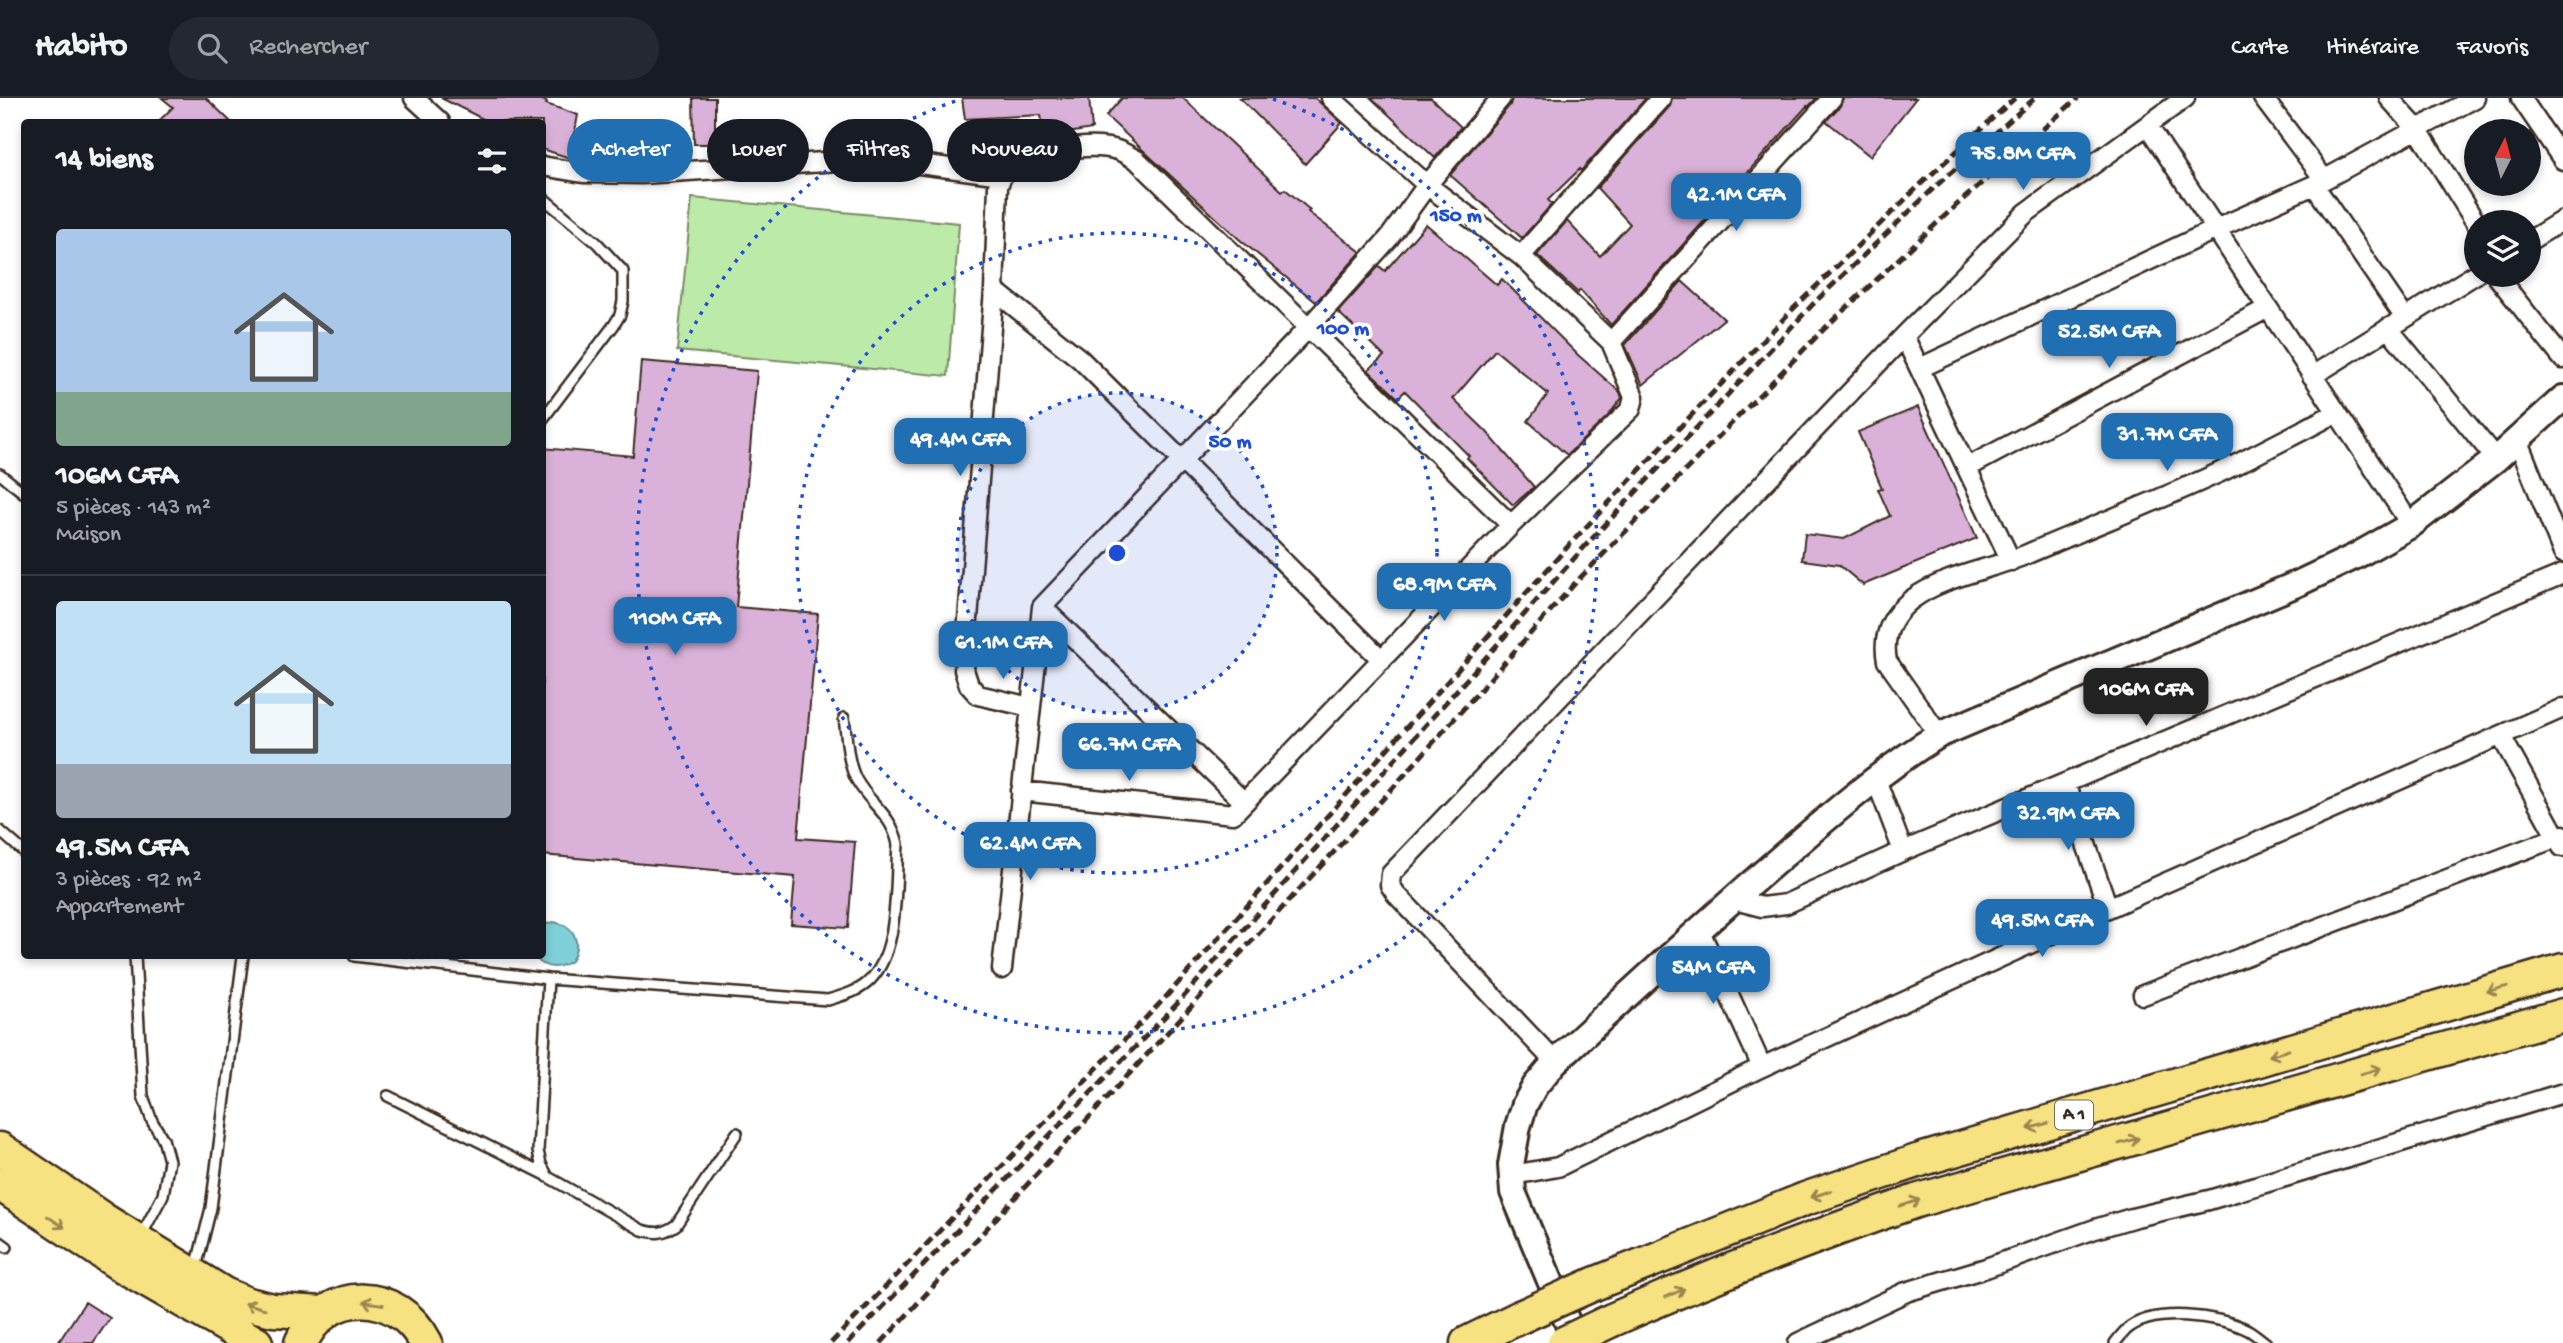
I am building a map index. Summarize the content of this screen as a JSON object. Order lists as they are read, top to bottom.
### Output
{
  "streets": {
    "highway": ["A 1"]
  },
  "north": "top",
  "page": {
    "header": "Habito",
    "search": "Rechercher",
    "nav": ["Carte", "Itinéraire", "Favoris"],
    "chip": [
      "Acheter",
      "Louer",
      "Filtres",
      "Nouveau"
    ],
    "heading": "14 biens",
    "price": [
      "75.8M CFA",
      "42.1M CFA",
      "52.5M CFA",
      "31.7M CFA",
      "49.4M CFA",
      "68.9M CFA",
      "110M CFA",
      "61.1M CFA",
      "106M CFA",
      "66.7M CFA",
      "32.9M CFA",
      "62.4M CFA",
      "49.5M CFA",
      "54M CFA"
    ],
    "list": [
      {
        "name": "106M CFA",
        "note": "5 pièces · 143 m² · Maison"
      },
      {
        "name": "49.5M CFA",
        "note": "3 pièces · 92 m² · Appartement"
      }
    ]
  },
  "rings": ["150 m", "100 m", "50 m"]
}
